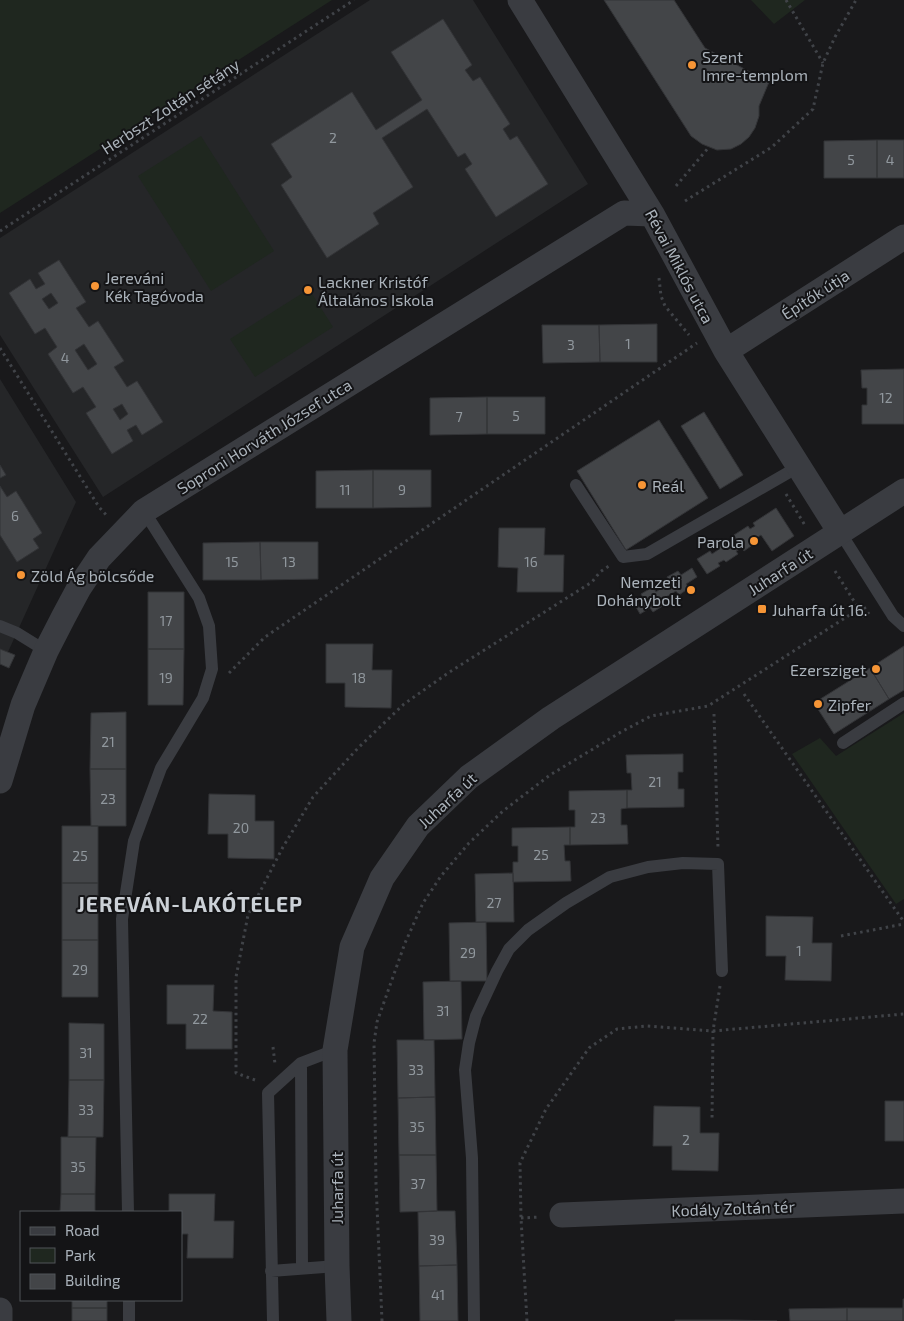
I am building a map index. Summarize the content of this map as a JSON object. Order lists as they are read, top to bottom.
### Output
{
  "streets": {
    "street": [
      "Révai Miklós utca",
      "Építők útja",
      "Soproni Horváth József utca",
      "Juharfa út",
      "Kodály Zoltán tér"
    ],
    "path": ["Herbszt Zoltán sétány"]
  },
  "crossings": [
    ["Révai Miklós utca", "Építők útja"],
    ["Révai Miklós utca", "Soproni Horváth József utca"],
    ["Révai Miklós utca", "Juharfa út"]
  ],
  "districts": ["JEREVÁN-LAKÓTELEP"],
  "places": {
    "other": [
      "Szent Imre-templom",
      "Jereváni Kék Tagóvoda",
      "Lackner Kristóf Általános Iskola",
      "Reál",
      "Parola",
      "Zöld Ág bölcsőde",
      "Nemzeti Dohánybolt",
      "Ezersziget",
      "Zipfer"
    ],
    "transit": ["Juharfa út 16."]
  },
  "house_numbers": [
    "2",
    "5",
    "4",
    "1",
    "3",
    "4",
    "12",
    "5",
    "7",
    "11",
    "9",
    "6",
    "15",
    "13",
    "16",
    "17",
    "19",
    "18",
    "21",
    "21",
    "23",
    "23",
    "20",
    "25",
    "25",
    "27",
    "1",
    "29",
    "29",
    "31",
    "22",
    "31",
    "33",
    "33",
    "35",
    "2",
    "35",
    "37",
    "39",
    "41"
  ],
  "legend": ["Road", "Park", "Building"]
}
